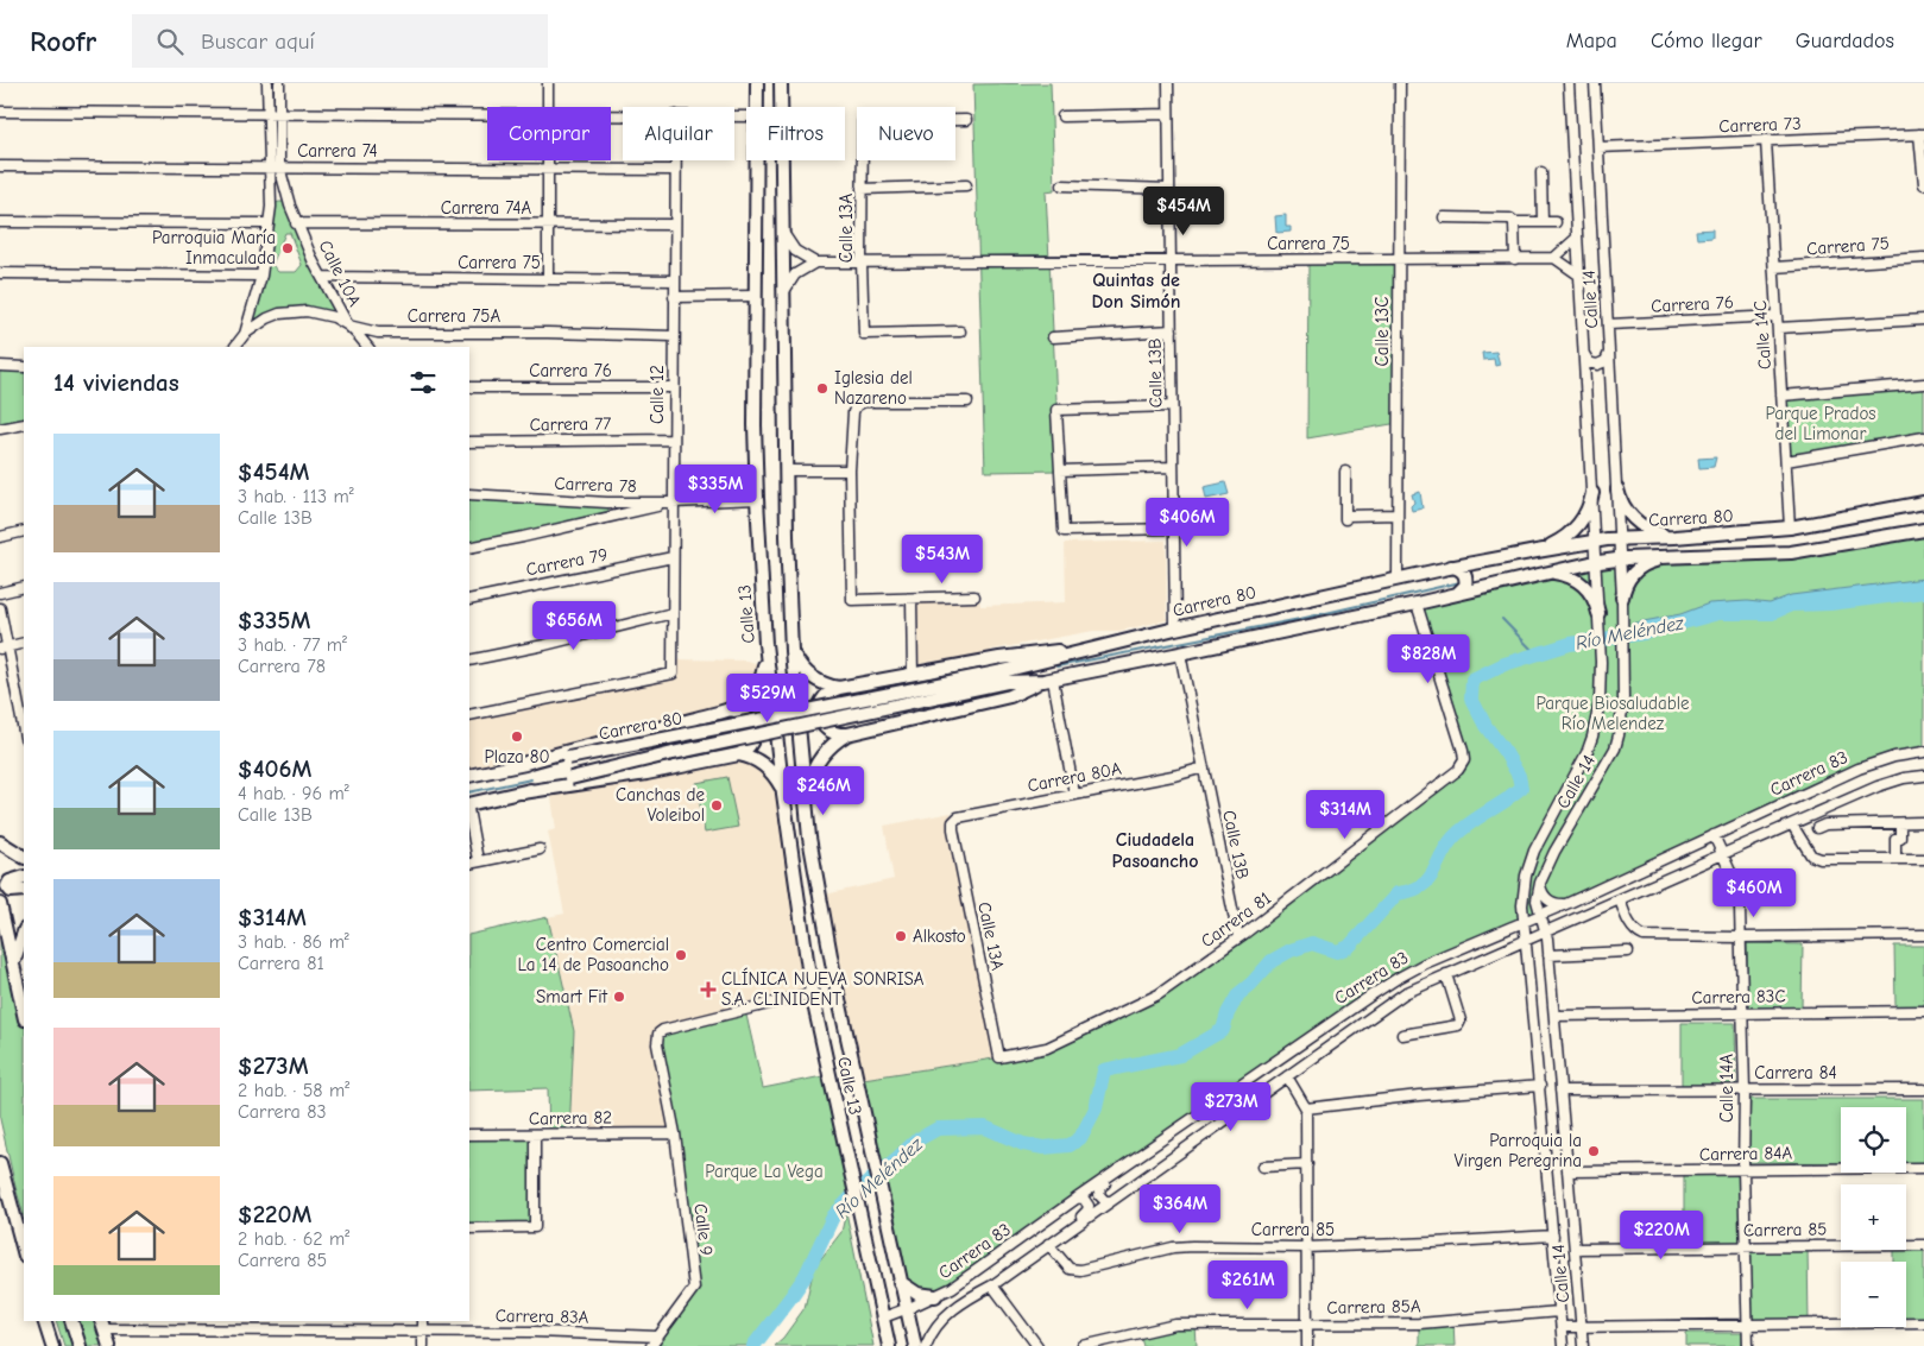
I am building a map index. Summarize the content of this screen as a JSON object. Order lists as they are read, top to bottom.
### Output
{
  "streets": {
    "main road": ["Carrera 80", "Calle 13"],
    "street": [
      "Carrera 73",
      "Carrera 74",
      "Carrera 74A",
      "Calle 13A",
      "Carrera 75",
      "Calle 10A",
      "Calle 14",
      "Carrera 76",
      "Carrera 75A",
      "Calle 13C",
      "Calle 14C",
      "Calle 13B",
      "Calle 12",
      "Carrera 77",
      "Carrera 78",
      "Carrera 79",
      "Carrera 83",
      "Carrera 80A",
      "Carrera 81",
      "Carrera 83C",
      "Carrera 84",
      "Calle 14A",
      "Carrera 82",
      "Carrera 84A",
      "Calle 9",
      "Carrera 85",
      "Carrera 85A",
      "Carrera 83A"
    ]
  },
  "crossings": [
    ["Carrera 73", "Calle 14"],
    ["Carrera 73", "Calle 14C"],
    ["Carrera 74", "Calle 10A"],
    ["Carrera 74", "Calle 12"],
    ["Carrera 74A", "Calle 10A"],
    ["Carrera 74A", "Calle 12"],
    ["Calle 13A", "Carrera 75"],
    ["Calle 13A", "Carrera 80A"],
    ["Calle 13A", "Carrera 81"],
    ["Carrera 75", "Calle 10A"],
    ["Carrera 75", "Calle 13C"],
    ["Carrera 75", "Calle 14C"],
    ["Carrera 75", "Calle 13B"],
    ["Carrera 75", "Calle 12"],
    ["Calle 10A", "Carrera 75A"],
    ["Calle 14", "Carrera 76"],
    ["Calle 14", "Carrera 80"],
    ["Calle 14", "Carrera 83"],
    ["Calle 14", "Carrera 83C"],
    ["Calle 14", "Carrera 84"],
    ["Calle 14", "Carrera 84A"],
    ["Calle 14", "Carrera 85"],
    ["Calle 14", "Carrera 85A"],
    ["Carrera 76", "Calle 14C"],
    ["Carrera 76", "Calle 12"],
    ["Carrera 75A", "Calle 12"],
    ["Calle 13C", "Carrera 80"],
    ["Calle 14C", "Carrera 80"],
    ["Calle 13B", "Carrera 80"],
    ["Calle 13B", "Carrera 80A"],
    ["Calle 13B", "Carrera 81"],
    ["Calle 12", "Carrera 77"],
    ["Calle 12", "Carrera 78"],
    ["Calle 12", "Carrera 79"],
    ["Carrera 78", "Calle 13"],
    ["Carrera 80", "Calle 13"],
    ["Carrera 80", "Carrera 81"],
    ["Calle 13", "Carrera 83"],
    ["Calle 13", "Calle 9"],
    ["Carrera 83", "Calle 14A"],
    ["Carrera 83", "Carrera 85"],
    ["Carrera 83C", "Calle 14A"],
    ["Carrera 84", "Calle 14A"],
    ["Calle 14A", "Carrera 84A"],
    ["Calle 14A", "Carrera 85"],
    ["Carrera 82", "Calle 9"],
    ["Calle 9", "Carrera 83A"]
  ],
  "districts": ["Quintas de Don Simón", "Ciudadela Pasoancho"],
  "water": ["Río Meléndez"],
  "parks": ["Parque Prados del Limonar", "Parque Biosaludable Río Melendez", "Parque La Vega"],
  "places": {
    "other": [
      "Parroquia María Inmaculada",
      "Iglesia del Nazareno",
      "Plaza 80",
      "Canchas de Voleibol",
      "Alkosto",
      "Centro Comercial La 14 de Pasoancho",
      "Smart Fit",
      "Parroquia la Virgen Peregrina"
    ],
    "health": ["CLÍNICA NUEVA SONRISA S.A. CLINIDENT"]
  },
  "page": {
    "header": "Roofr",
    "search": "Buscar aquí",
    "nav": ["Mapa", "Cómo llegar", "Guardados"],
    "chip": [
      "Comprar",
      "Alquilar",
      "Filtros",
      "Nuevo"
    ],
    "price": [
      "$454M",
      "$335M",
      "$406M",
      "$543M",
      "$656M",
      "$828M",
      "$529M",
      "$246M",
      "$314M",
      "$460M",
      "$273M",
      "$364M",
      "$220M",
      "$261M"
    ],
    "heading": "14 viviendas",
    "list": [
      {
        "name": "$454M",
        "note": "3 hab. · 113 m² · Calle 13B"
      },
      {
        "name": "$335M",
        "note": "3 hab. · 77 m² · Carrera 78"
      },
      {
        "name": "$406M",
        "note": "4 hab. · 96 m² · Calle 13B"
      },
      {
        "name": "$314M",
        "note": "3 hab. · 86 m² · Carrera 81"
      },
      {
        "name": "$273M",
        "note": "2 hab. · 58 m² · Carrera 83"
      },
      {
        "name": "$220M",
        "note": "2 hab. · 62 m² · Carrera 85"
      }
    ],
    "map_buttons": ["+", "−"]
  }
}
